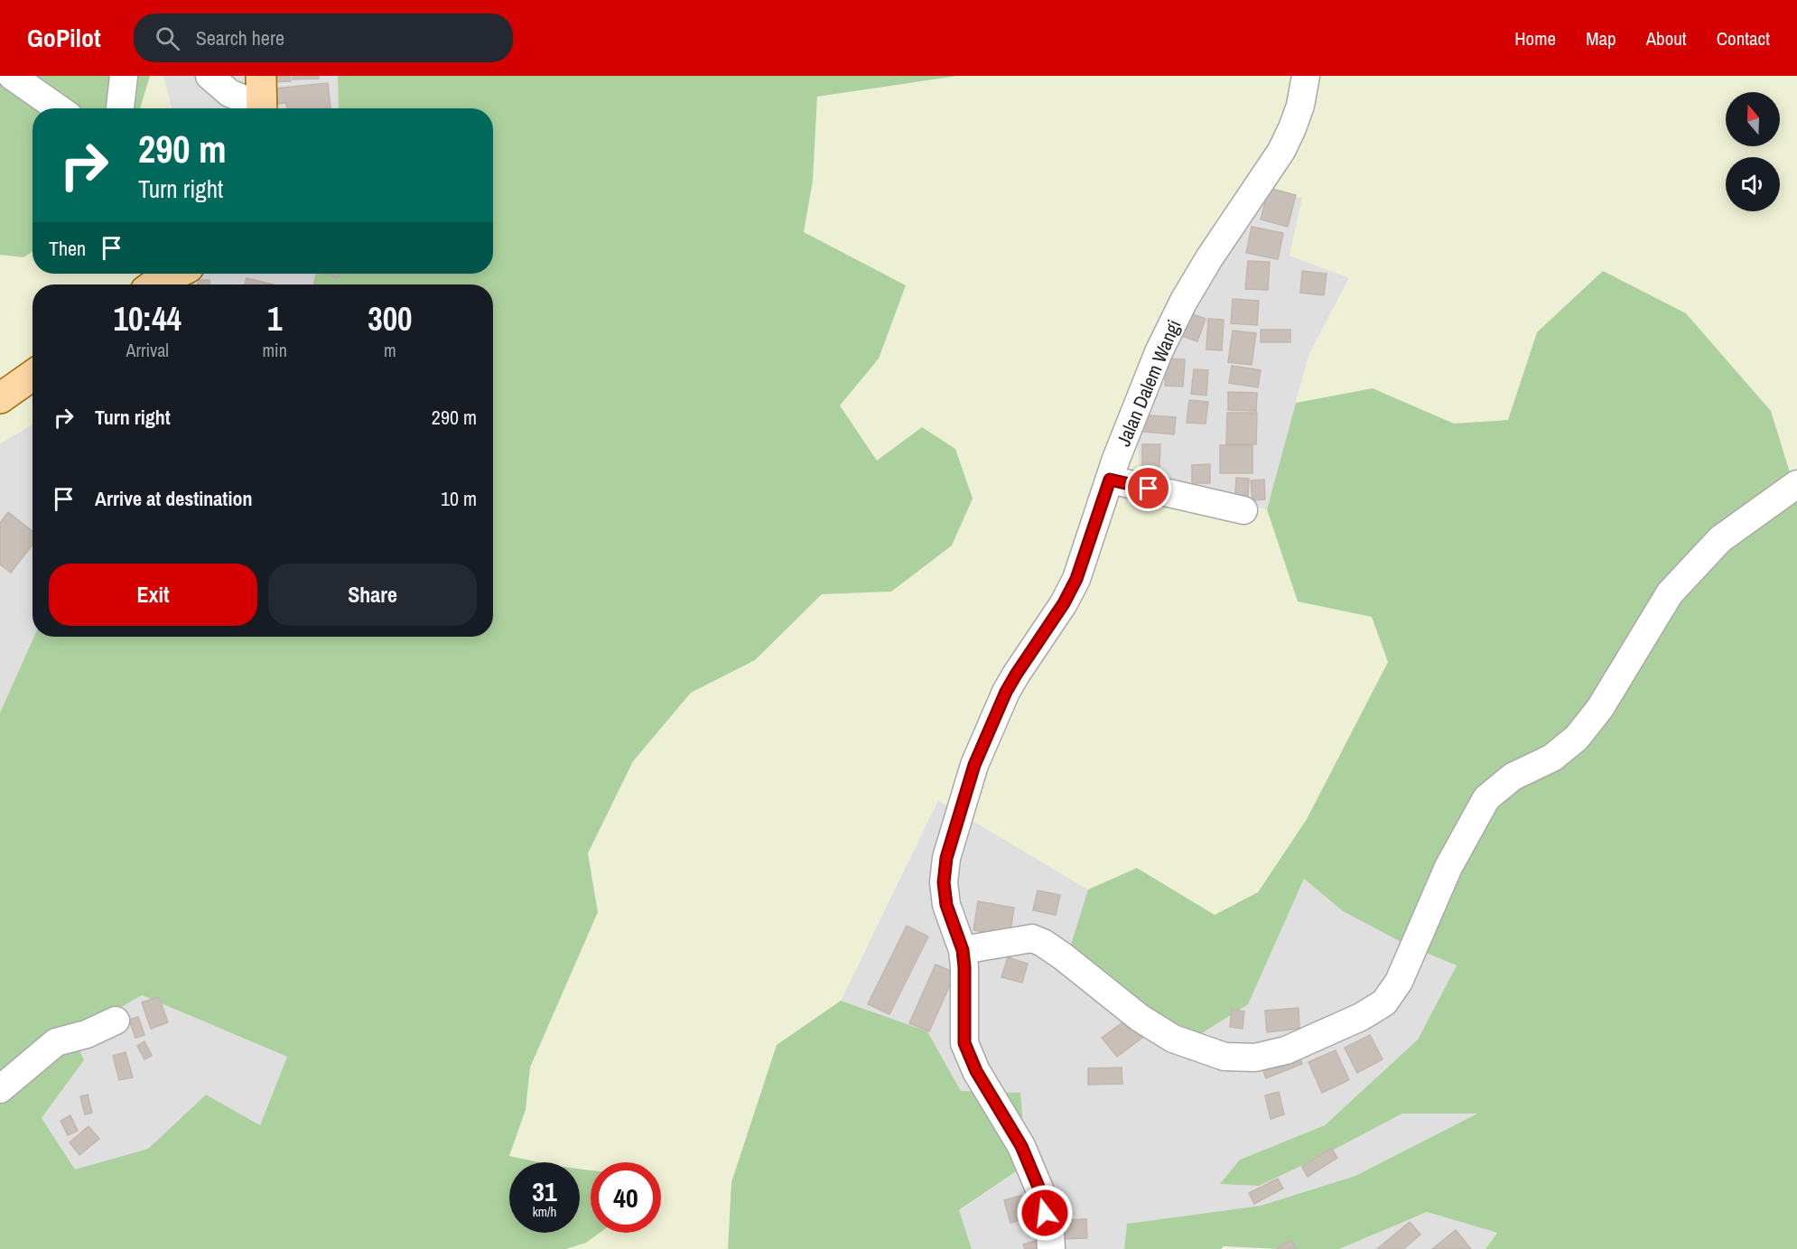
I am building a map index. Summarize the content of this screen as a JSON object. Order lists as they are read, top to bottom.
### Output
{
  "streets": {
    "street": ["Jalan Dalem Wangi"]
  },
  "north": "top",
  "page": {
    "header": "GoPilot",
    "search": "Search here",
    "nav": [
      "Home",
      "Map",
      "About",
      "Contact"
    ],
    "turn": ["290 m", "Turn right"],
    "then": "Then",
    "eta": [
      "10:44",
      "Arrival",
      "1",
      "min",
      "300",
      "m"
    ],
    "list": [
      {
        "name": "Turn right",
        "value": "290 m"
      },
      {
        "name": "Arrive at destination",
        "value": "10 m"
      }
    ],
    "buttons": ["Exit", "Share"],
    "speed": "31 km/h",
    "limit": "40"
  }
}
